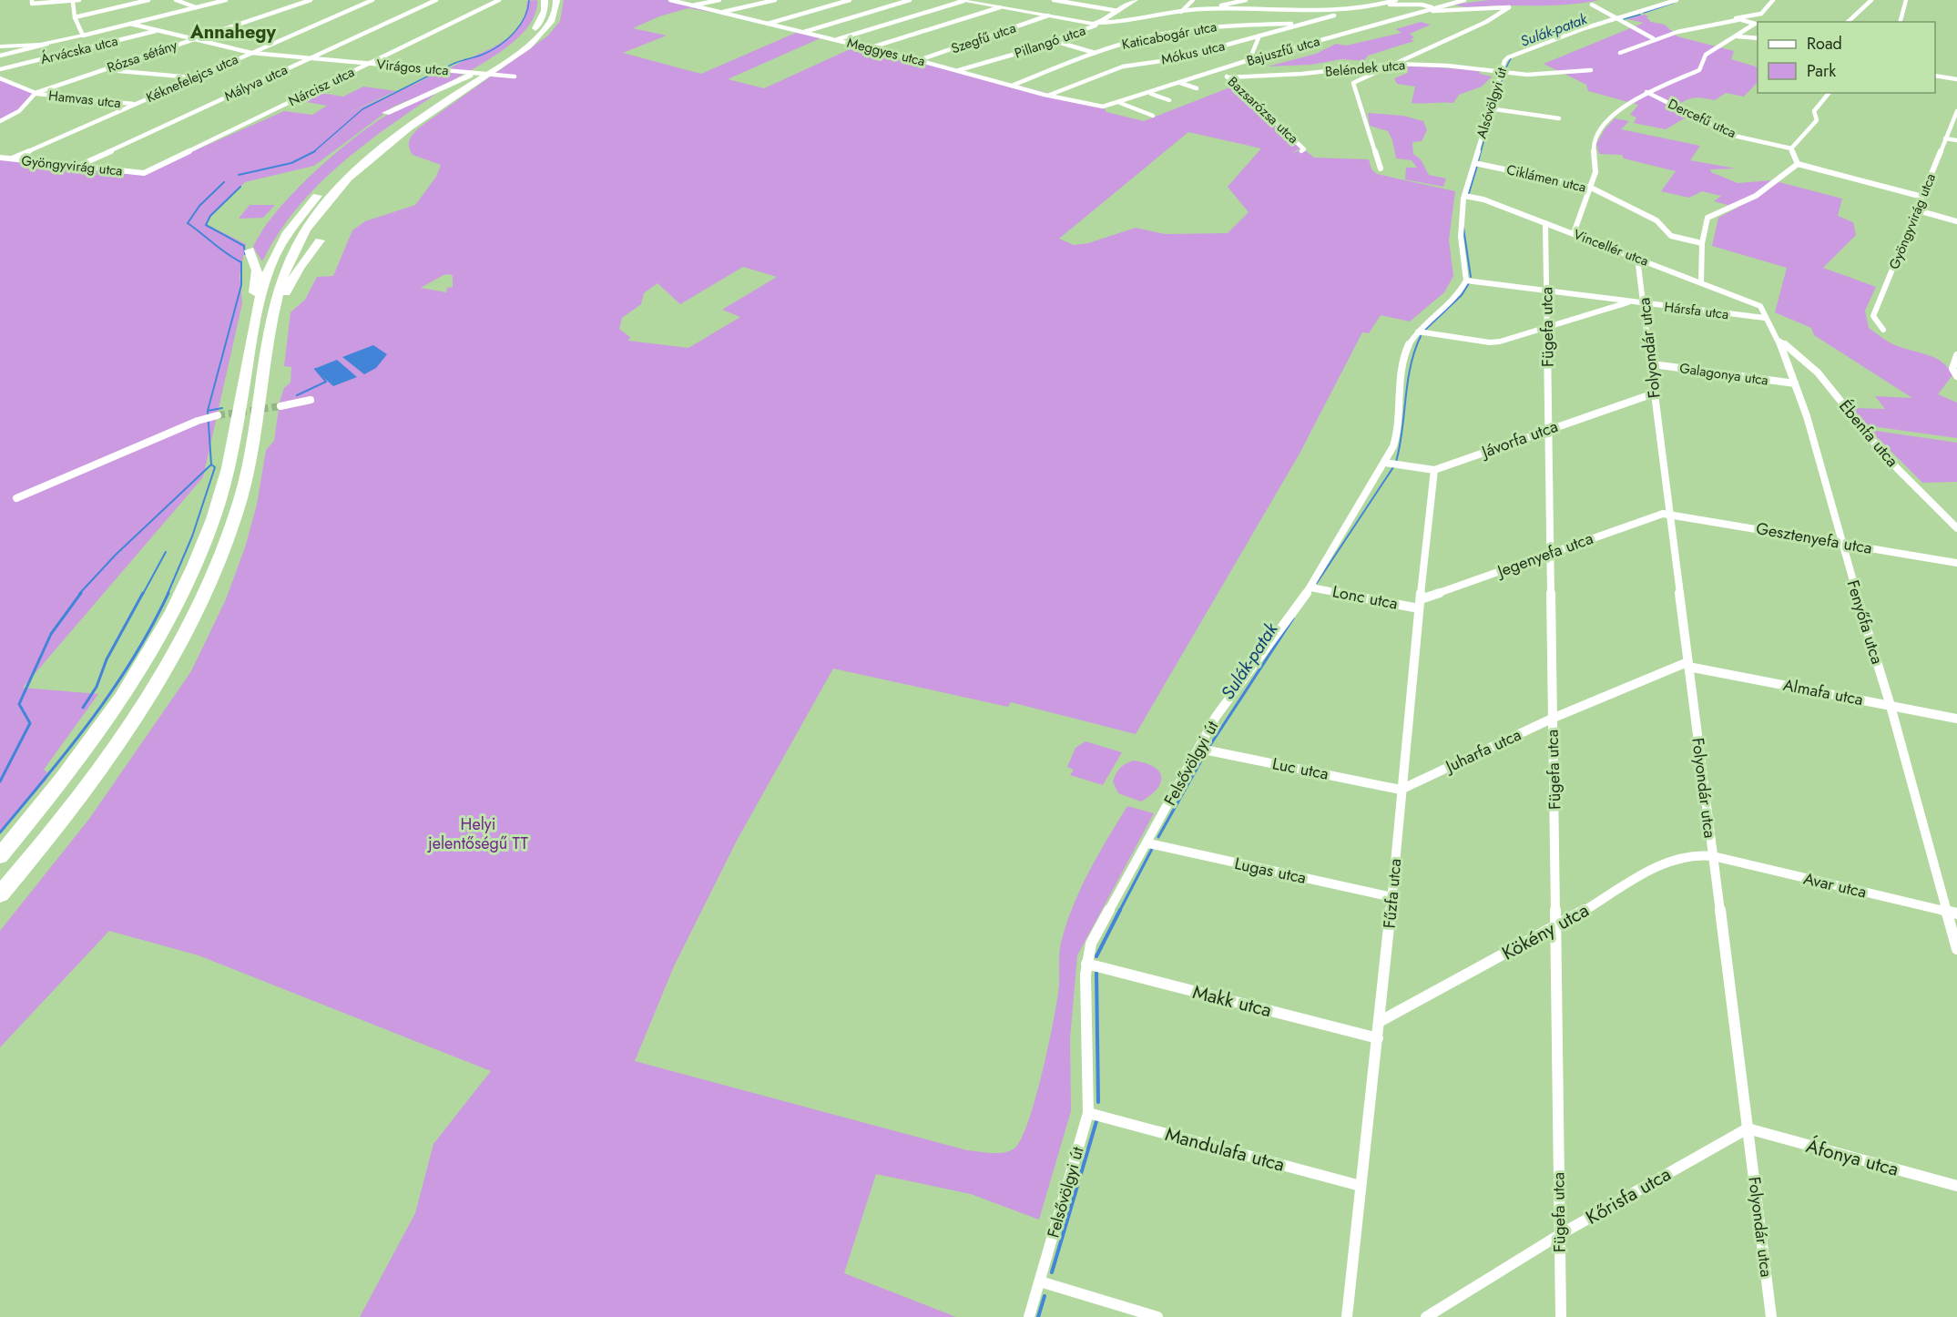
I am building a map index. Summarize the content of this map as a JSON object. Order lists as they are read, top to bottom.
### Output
{
  "streets": {
    "street": [
      "Katicabogár utca",
      "Szegfű utca",
      "Pillangó utca",
      "Árvácska utca",
      "Bajuszfű utca",
      "Meggyes utca",
      "Mókus utca",
      "Rózsa sétány",
      "Virágos utca",
      "Beléndek utca",
      "Kéknefelejcs utca",
      "Mályva utca",
      "Nárcisz utca",
      "Hamvas utca",
      "Alsóvölgyi út",
      "Bazsarózsa utca",
      "Dercefű utca",
      "Gyöngyvirág utca",
      "Ciklámen utca",
      "Vincellér utca",
      "Hársfa utca",
      "Fügefa utca",
      "Folyondár utca",
      "Galagonya utca",
      "Ébenfa utca",
      "Jávorfa utca",
      "Gesztenyefa utca",
      "Jegenyefa utca",
      "Lonc utca",
      "Fenyőfa utca",
      "Almafa utca",
      "Juharfa utca",
      "Felsővölgyi út",
      "Luc utca",
      "Lugas utca",
      "Avar utca",
      "Fűzfa utca",
      "Kökény utca",
      "Makk utca",
      "Mandulafa utca",
      "Áfonya utca",
      "Kőrisfa utca"
    ]
  },
  "crossings": [
    ["Katicabogár utca", "Meggyes utca"],
    ["Katicabogár utca", "Mókus utca"],
    ["Szegfű utca", "Meggyes utca"],
    ["Pillangó utca", "Meggyes utca"],
    ["Pillangó utca", "Mókus utca"],
    ["Árvácska utca", "Virágos utca"],
    ["Bajuszfű utca", "Meggyes utca"],
    ["Bajuszfű utca", "Bazsarózsa utca"],
    ["Meggyes utca", "Mókus utca"],
    ["Rózsa sétány", "Virágos utca"],
    ["Rózsa sétány", "Hamvas utca"],
    ["Virágos utca", "Kéknefelejcs utca"],
    ["Virágos utca", "Mályva utca"],
    ["Virágos utca", "Nárcisz utca"],
    ["Beléndek utca", "Alsóvölgyi út"],
    ["Beléndek utca", "Bazsarózsa utca"],
    ["Kéknefelejcs utca", "Hamvas utca"],
    ["Kéknefelejcs utca", "Gyöngyvirág utca"],
    ["Mályva utca", "Gyöngyvirág utca"],
    ["Nárcisz utca", "Gyöngyvirág utca"],
    ["Alsóvölgyi út", "Ciklámen utca"],
    ["Alsóvölgyi út", "Vincellér utca"],
    ["Vincellér utca", "Fügefa utca"],
    ["Vincellér utca", "Folyondár utca"],
    ["Vincellér utca", "Fenyőfa utca"],
    ["Hársfa utca", "Fügefa utca"],
    ["Hársfa utca", "Folyondár utca"],
    ["Hársfa utca", "Fenyőfa utca"],
    ["Hársfa utca", "Felsővölgyi út"],
    ["Fügefa utca", "Jávorfa utca"],
    ["Fügefa utca", "Jegenyefa utca"],
    ["Fügefa utca", "Juharfa utca"],
    ["Fügefa utca", "Kökény utca"],
    ["Fügefa utca", "Kőrisfa utca"],
    ["Folyondár utca", "Galagonya utca"],
    ["Folyondár utca", "Jávorfa utca"],
    ["Folyondár utca", "Gesztenyefa utca"],
    ["Folyondár utca", "Jegenyefa utca"],
    ["Folyondár utca", "Almafa utca"],
    ["Folyondár utca", "Juharfa utca"],
    ["Folyondár utca", "Avar utca"],
    ["Folyondár utca", "Kökény utca"],
    ["Folyondár utca", "Áfonya utca"],
    ["Folyondár utca", "Kőrisfa utca"],
    ["Galagonya utca", "Fenyőfa utca"],
    ["Ébenfa utca", "Fenyőfa utca"],
    ["Jávorfa utca", "Felsővölgyi út"],
    ["Jávorfa utca", "Fűzfa utca"],
    ["Gesztenyefa utca", "Jegenyefa utca"],
    ["Gesztenyefa utca", "Fenyőfa utca"],
    ["Jegenyefa utca", "Lonc utca"],
    ["Jegenyefa utca", "Fűzfa utca"],
    ["Lonc utca", "Felsővölgyi út"],
    ["Lonc utca", "Fűzfa utca"],
    ["Fenyőfa utca", "Almafa utca"],
    ["Fenyőfa utca", "Avar utca"],
    ["Almafa utca", "Juharfa utca"],
    ["Juharfa utca", "Luc utca"],
    ["Juharfa utca", "Fűzfa utca"],
    ["Felsővölgyi út", "Luc utca"],
    ["Felsővölgyi út", "Lugas utca"],
    ["Felsővölgyi út", "Makk utca"],
    ["Felsővölgyi út", "Mandulafa utca"],
    ["Luc utca", "Fűzfa utca"],
    ["Lugas utca", "Fűzfa utca"],
    ["Avar utca", "Kökény utca"],
    ["Fűzfa utca", "Kökény utca"],
    ["Fűzfa utca", "Makk utca"],
    ["Fűzfa utca", "Mandulafa utca"],
    ["Áfonya utca", "Kőrisfa utca"]
  ],
  "districts": ["Annahegy"],
  "water": ["Sulák-patak"],
  "parks": ["Helyi jelentőségű TT"],
  "legend": ["Road", "Park"]
}
